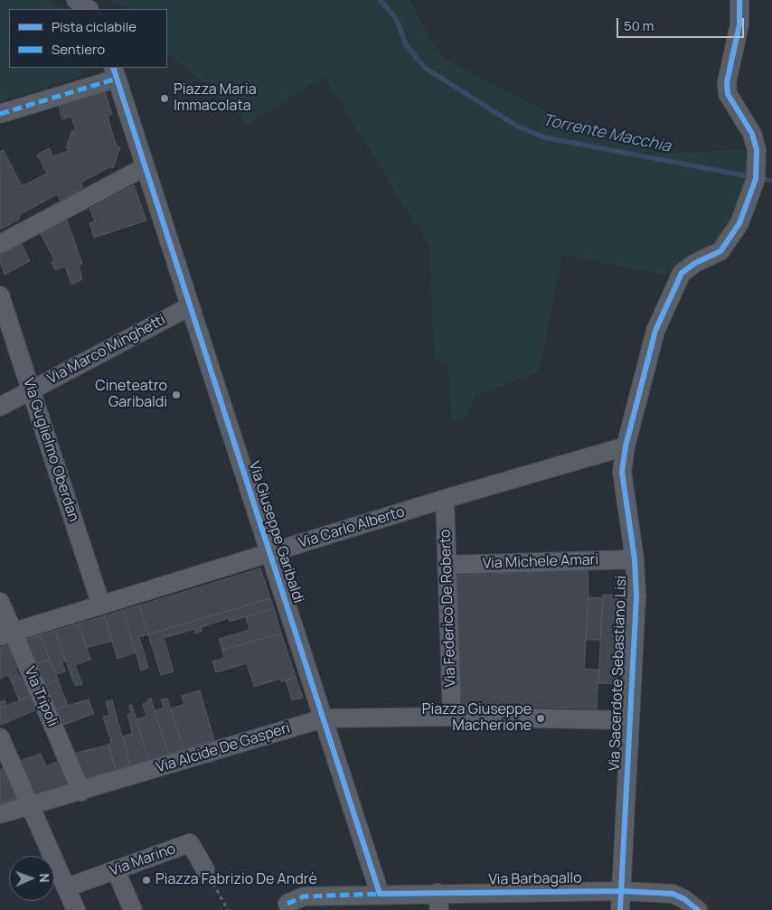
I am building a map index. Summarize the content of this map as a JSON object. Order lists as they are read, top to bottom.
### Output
{
  "streets": {
    "street": [
      "Via Marco Minghetti",
      "Via Guglielmo Oberdan",
      "Via Carlo Alberto",
      "Via Giuseppe Garibaldi",
      "Via Michele Amari",
      "Via Federico De Roberto",
      "Via Sacerdote Sebastiano Lisi",
      "Via Tripoli",
      "Via Alcide De Gasperi",
      "Via Marino",
      "Via Barbagallo"
    ]
  },
  "crossings": [
    ["Via Marco Minghetti", "Via Guglielmo Oberdan"],
    ["Via Marco Minghetti", "Via Giuseppe Garibaldi"],
    ["Via Guglielmo Oberdan", "Via Carlo Alberto"],
    ["Via Carlo Alberto", "Via Giuseppe Garibaldi"],
    ["Via Carlo Alberto", "Via Federico De Roberto"],
    ["Via Carlo Alberto", "Via Sacerdote Sebastiano Lisi"],
    ["Via Carlo Alberto", "Via Tripoli"],
    ["Via Giuseppe Garibaldi", "Via Alcide De Gasperi"],
    ["Via Giuseppe Garibaldi", "Via Barbagallo"],
    ["Via Michele Amari", "Via Federico De Roberto"],
    ["Via Michele Amari", "Via Sacerdote Sebastiano Lisi"],
    ["Via Federico De Roberto", "Via Alcide De Gasperi"],
    ["Via Sacerdote Sebastiano Lisi", "Via Alcide De Gasperi"],
    ["Via Sacerdote Sebastiano Lisi", "Via Barbagallo"],
    ["Via Tripoli", "Via Alcide De Gasperi"]
  ],
  "water": ["Torrente Macchia"],
  "places": [
    "Piazza Maria Immacolata",
    "Cineteatro Garibaldi",
    "Piazza Giuseppe Macherione",
    "Piazza Fabrizio De Andrè"
  ],
  "legend": ["Pista ciclabile", "Sentiero"],
  "scale_bar": "50 m",
  "north": "right"
}
